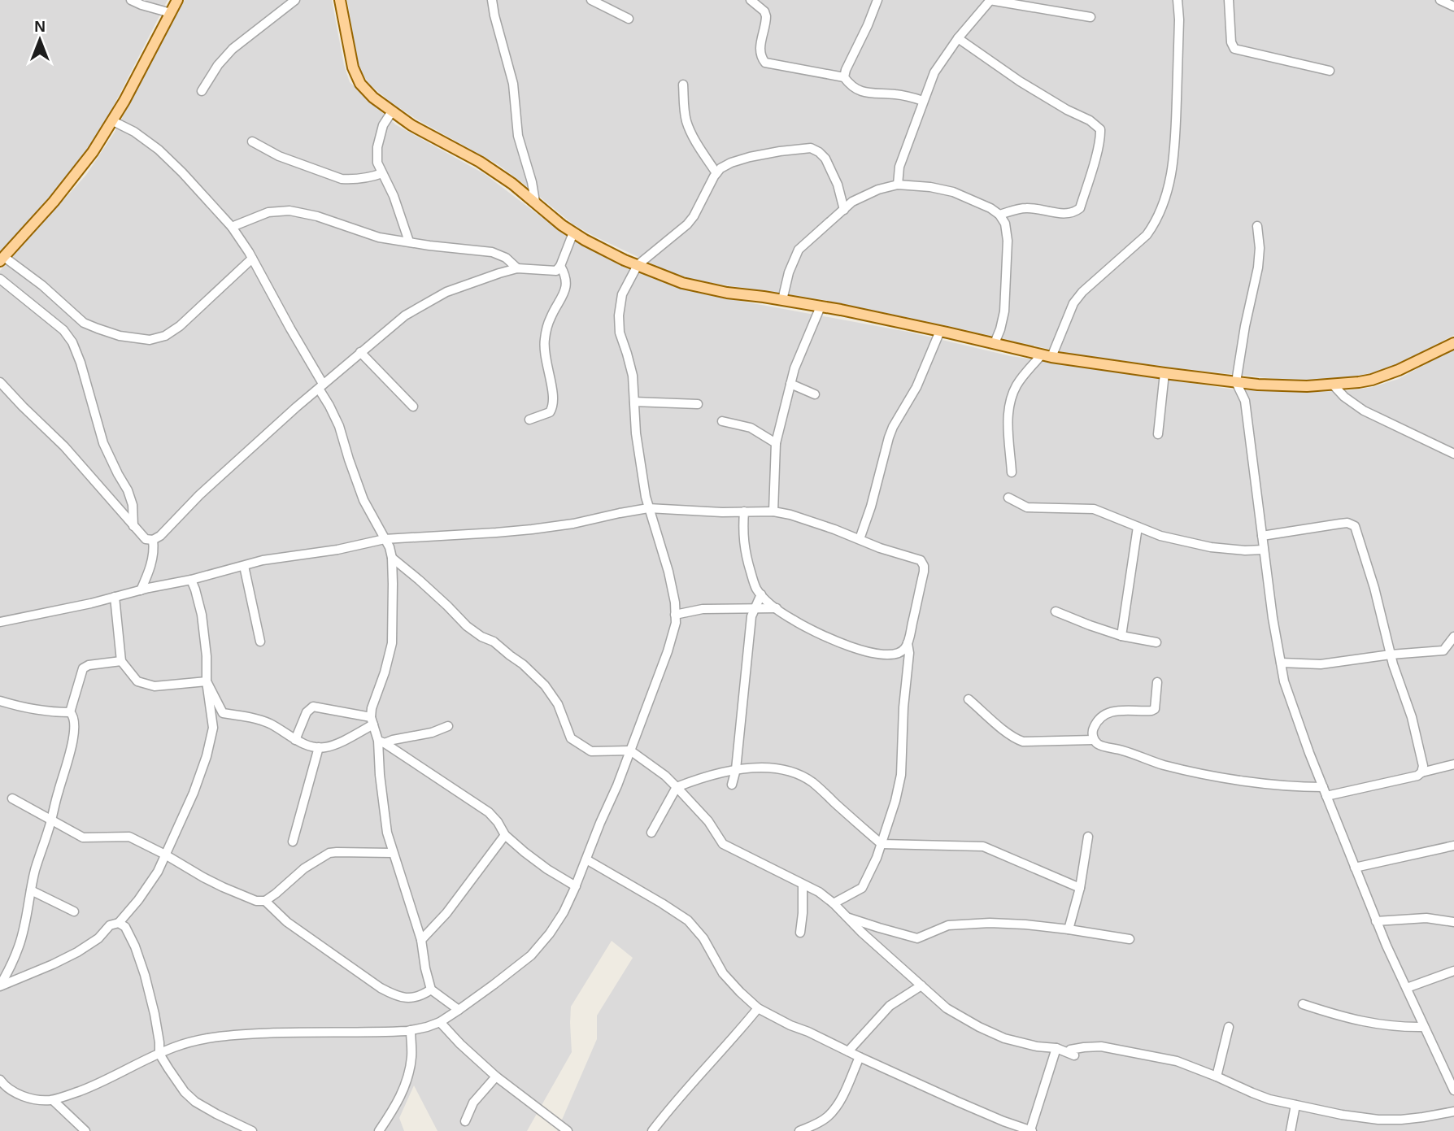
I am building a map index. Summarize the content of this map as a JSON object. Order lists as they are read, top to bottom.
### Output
{
  "north": "top"
}
